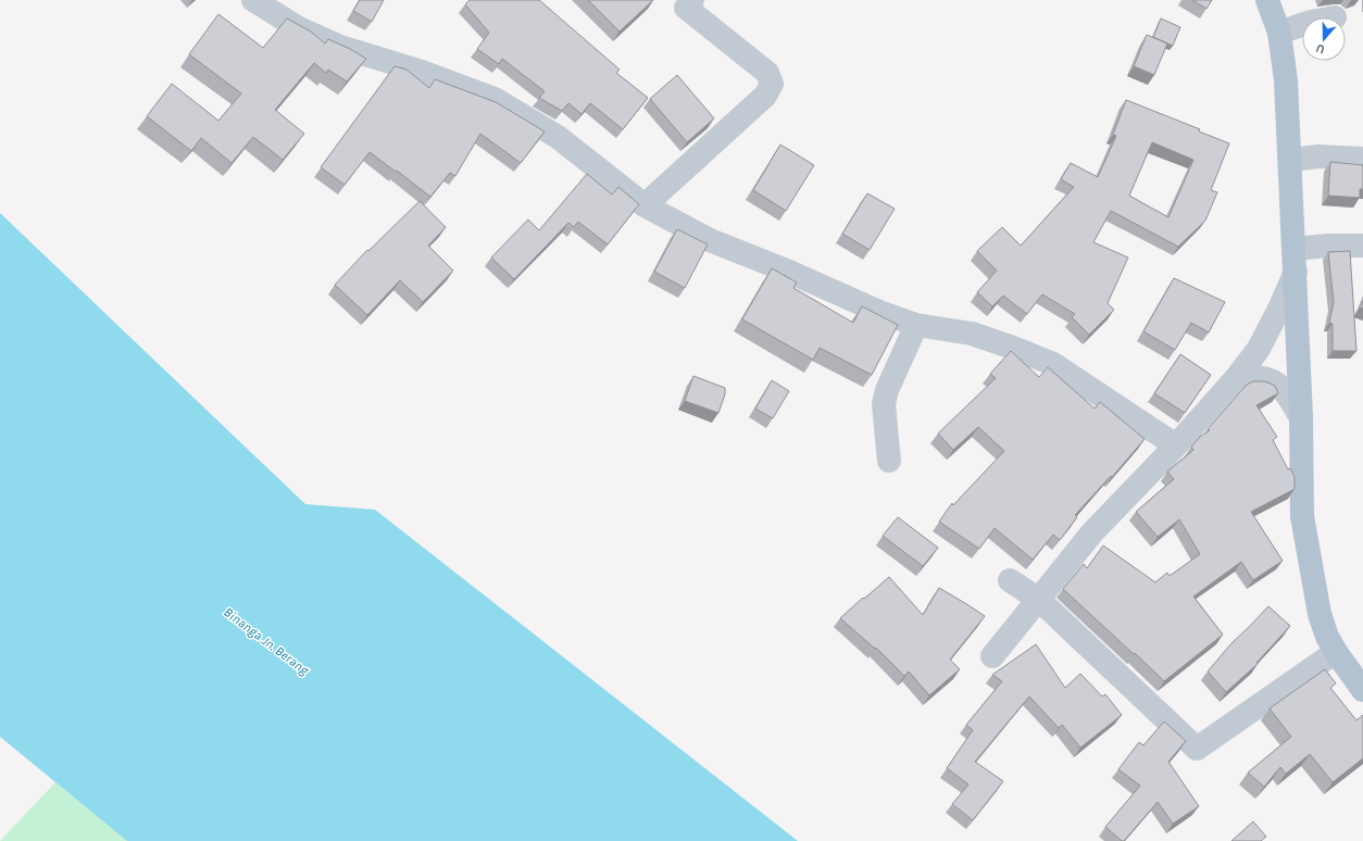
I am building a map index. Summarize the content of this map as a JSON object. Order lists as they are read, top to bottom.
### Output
{
  "water": ["Binanga Jn. Berang"],
  "north": "bottom"
}
